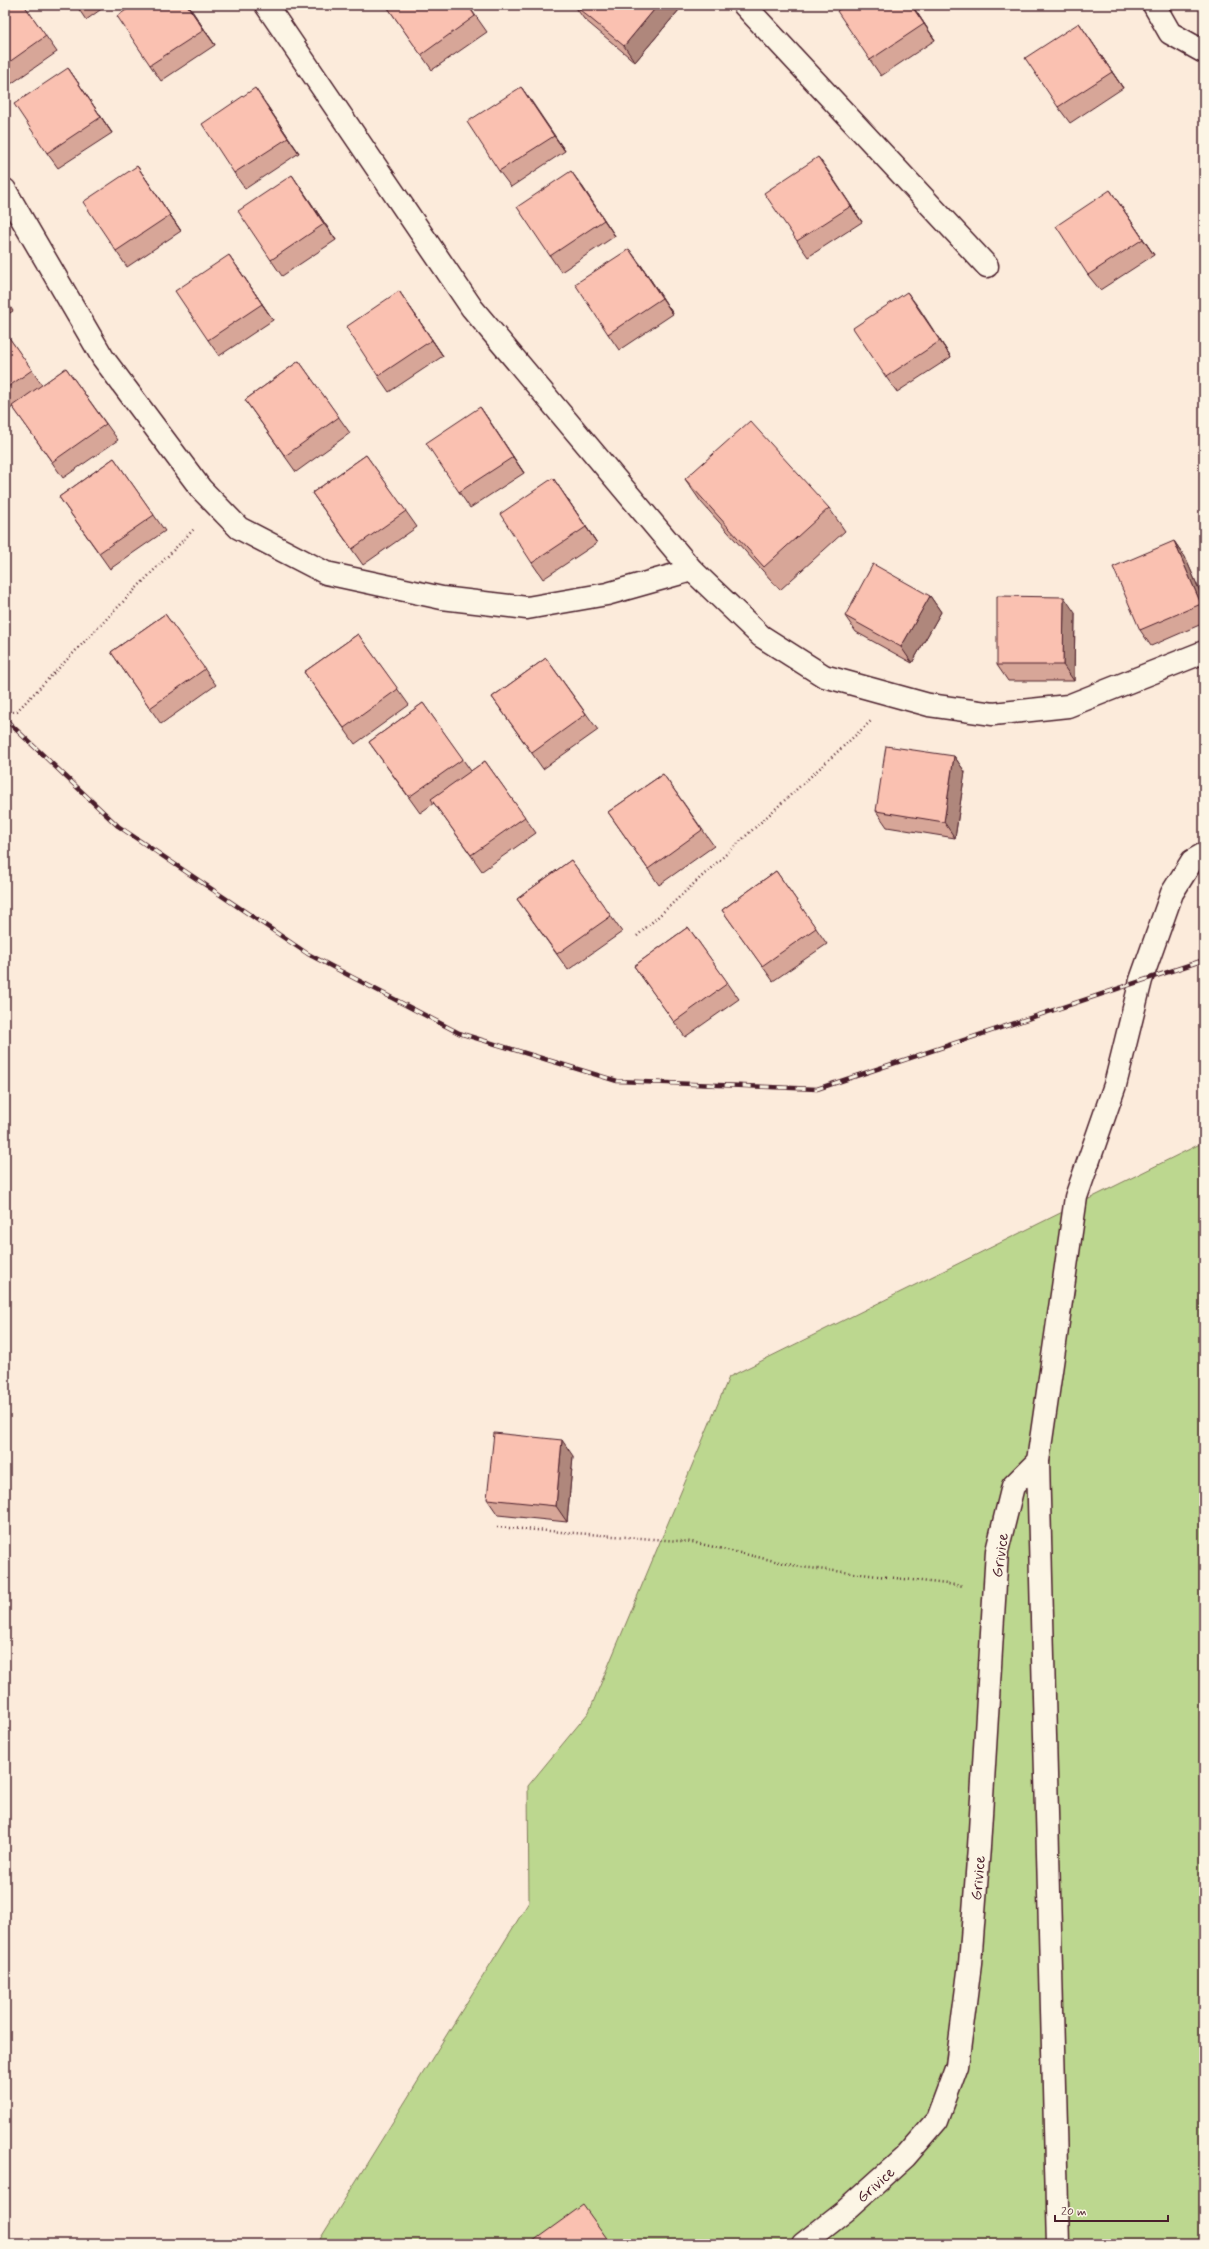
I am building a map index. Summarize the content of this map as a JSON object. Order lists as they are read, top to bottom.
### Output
{
  "streets": {
    "street": ["Grivice"]
  },
  "scale_bar": "20 m"
}
